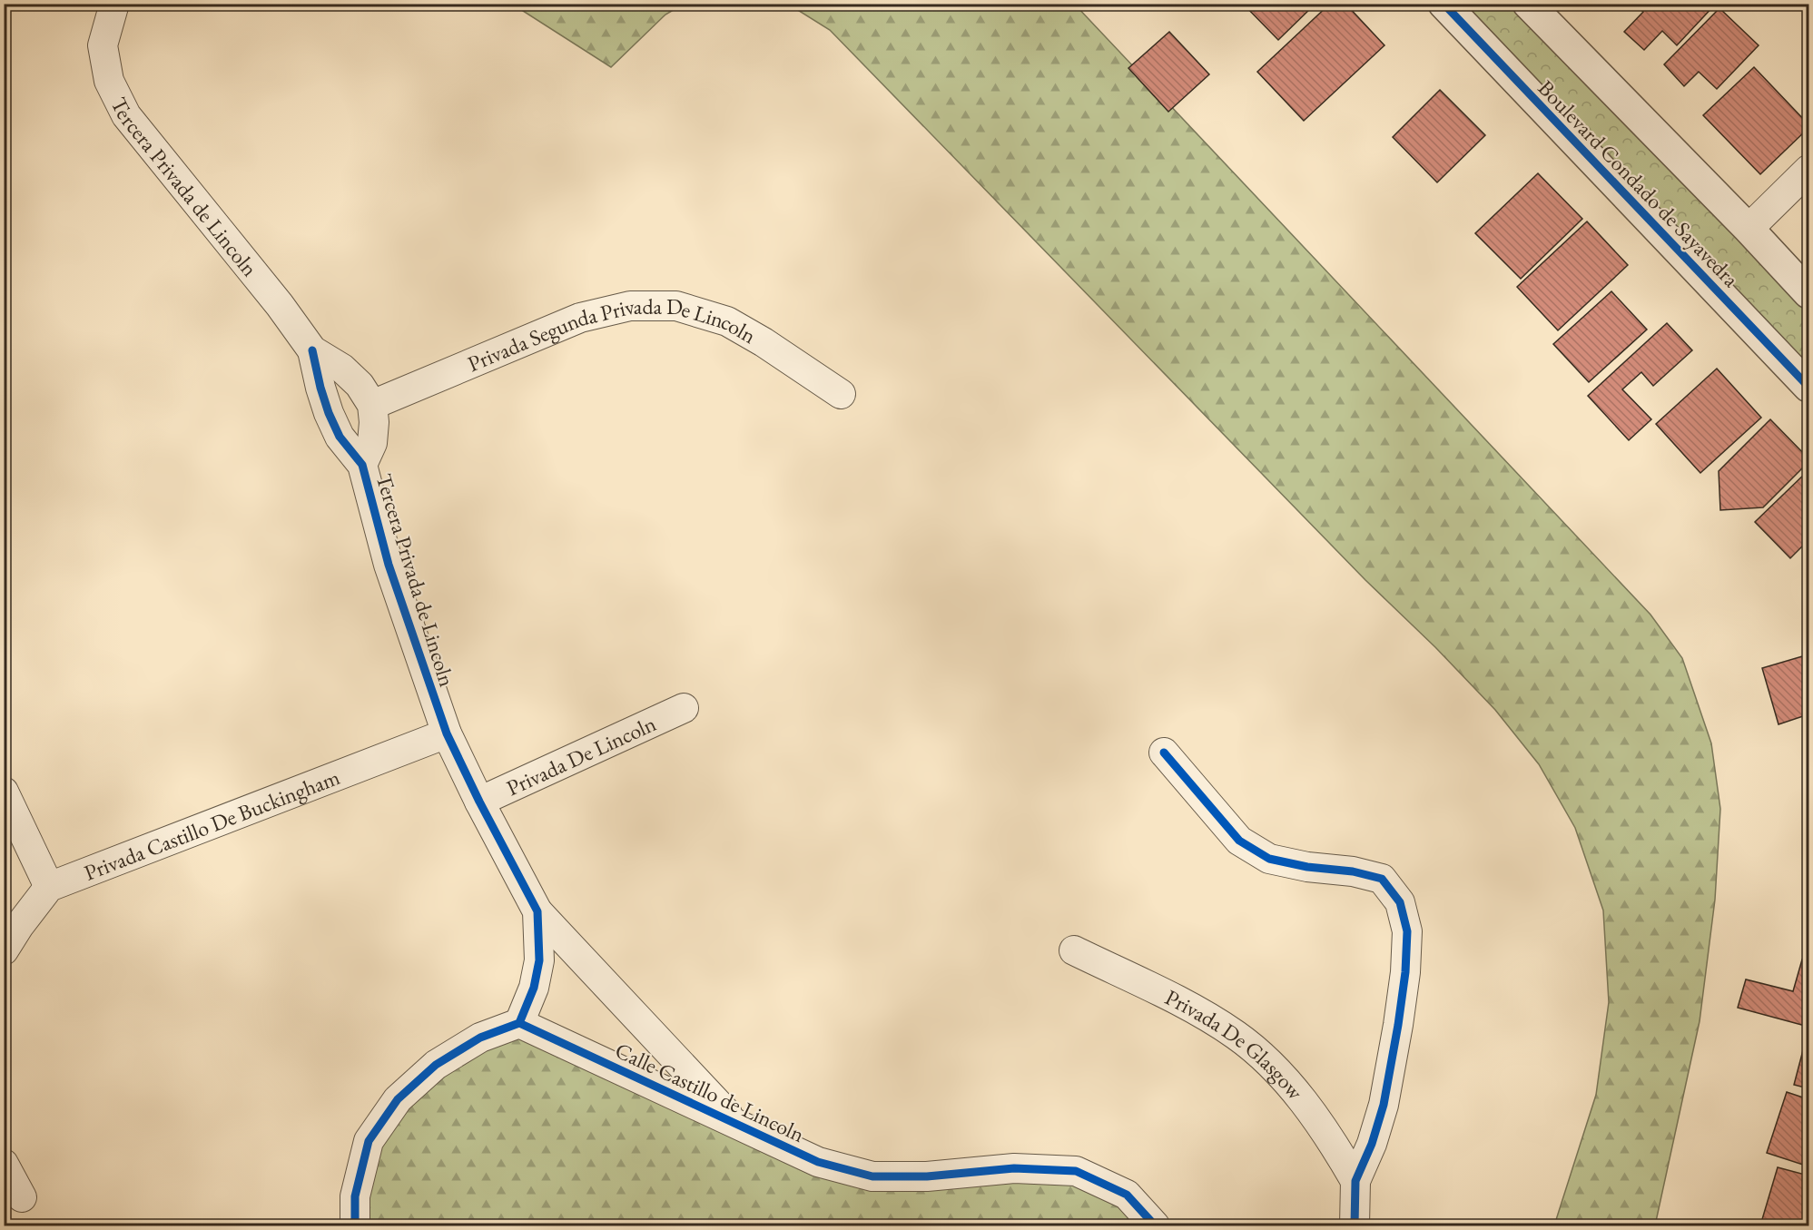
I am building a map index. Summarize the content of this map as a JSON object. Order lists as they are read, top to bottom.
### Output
{
  "streets": {
    "street": [
      "Boulevard Condado de Sayavedra",
      "Tercera Privada de Lincoln",
      "Privada Segunda Privada De Lincoln",
      "Privada De Lincoln",
      "Privada Castillo De Buckingham",
      "Privada De Glasgow",
      "Calle Castillo de Lincoln"
    ]
  },
  "crossings": [
    ["Tercera Privada de Lincoln", "Privada Segunda Privada De Lincoln"],
    ["Tercera Privada de Lincoln", "Privada De Lincoln"],
    ["Tercera Privada de Lincoln", "Privada Castillo De Buckingham"]
  ]
}
